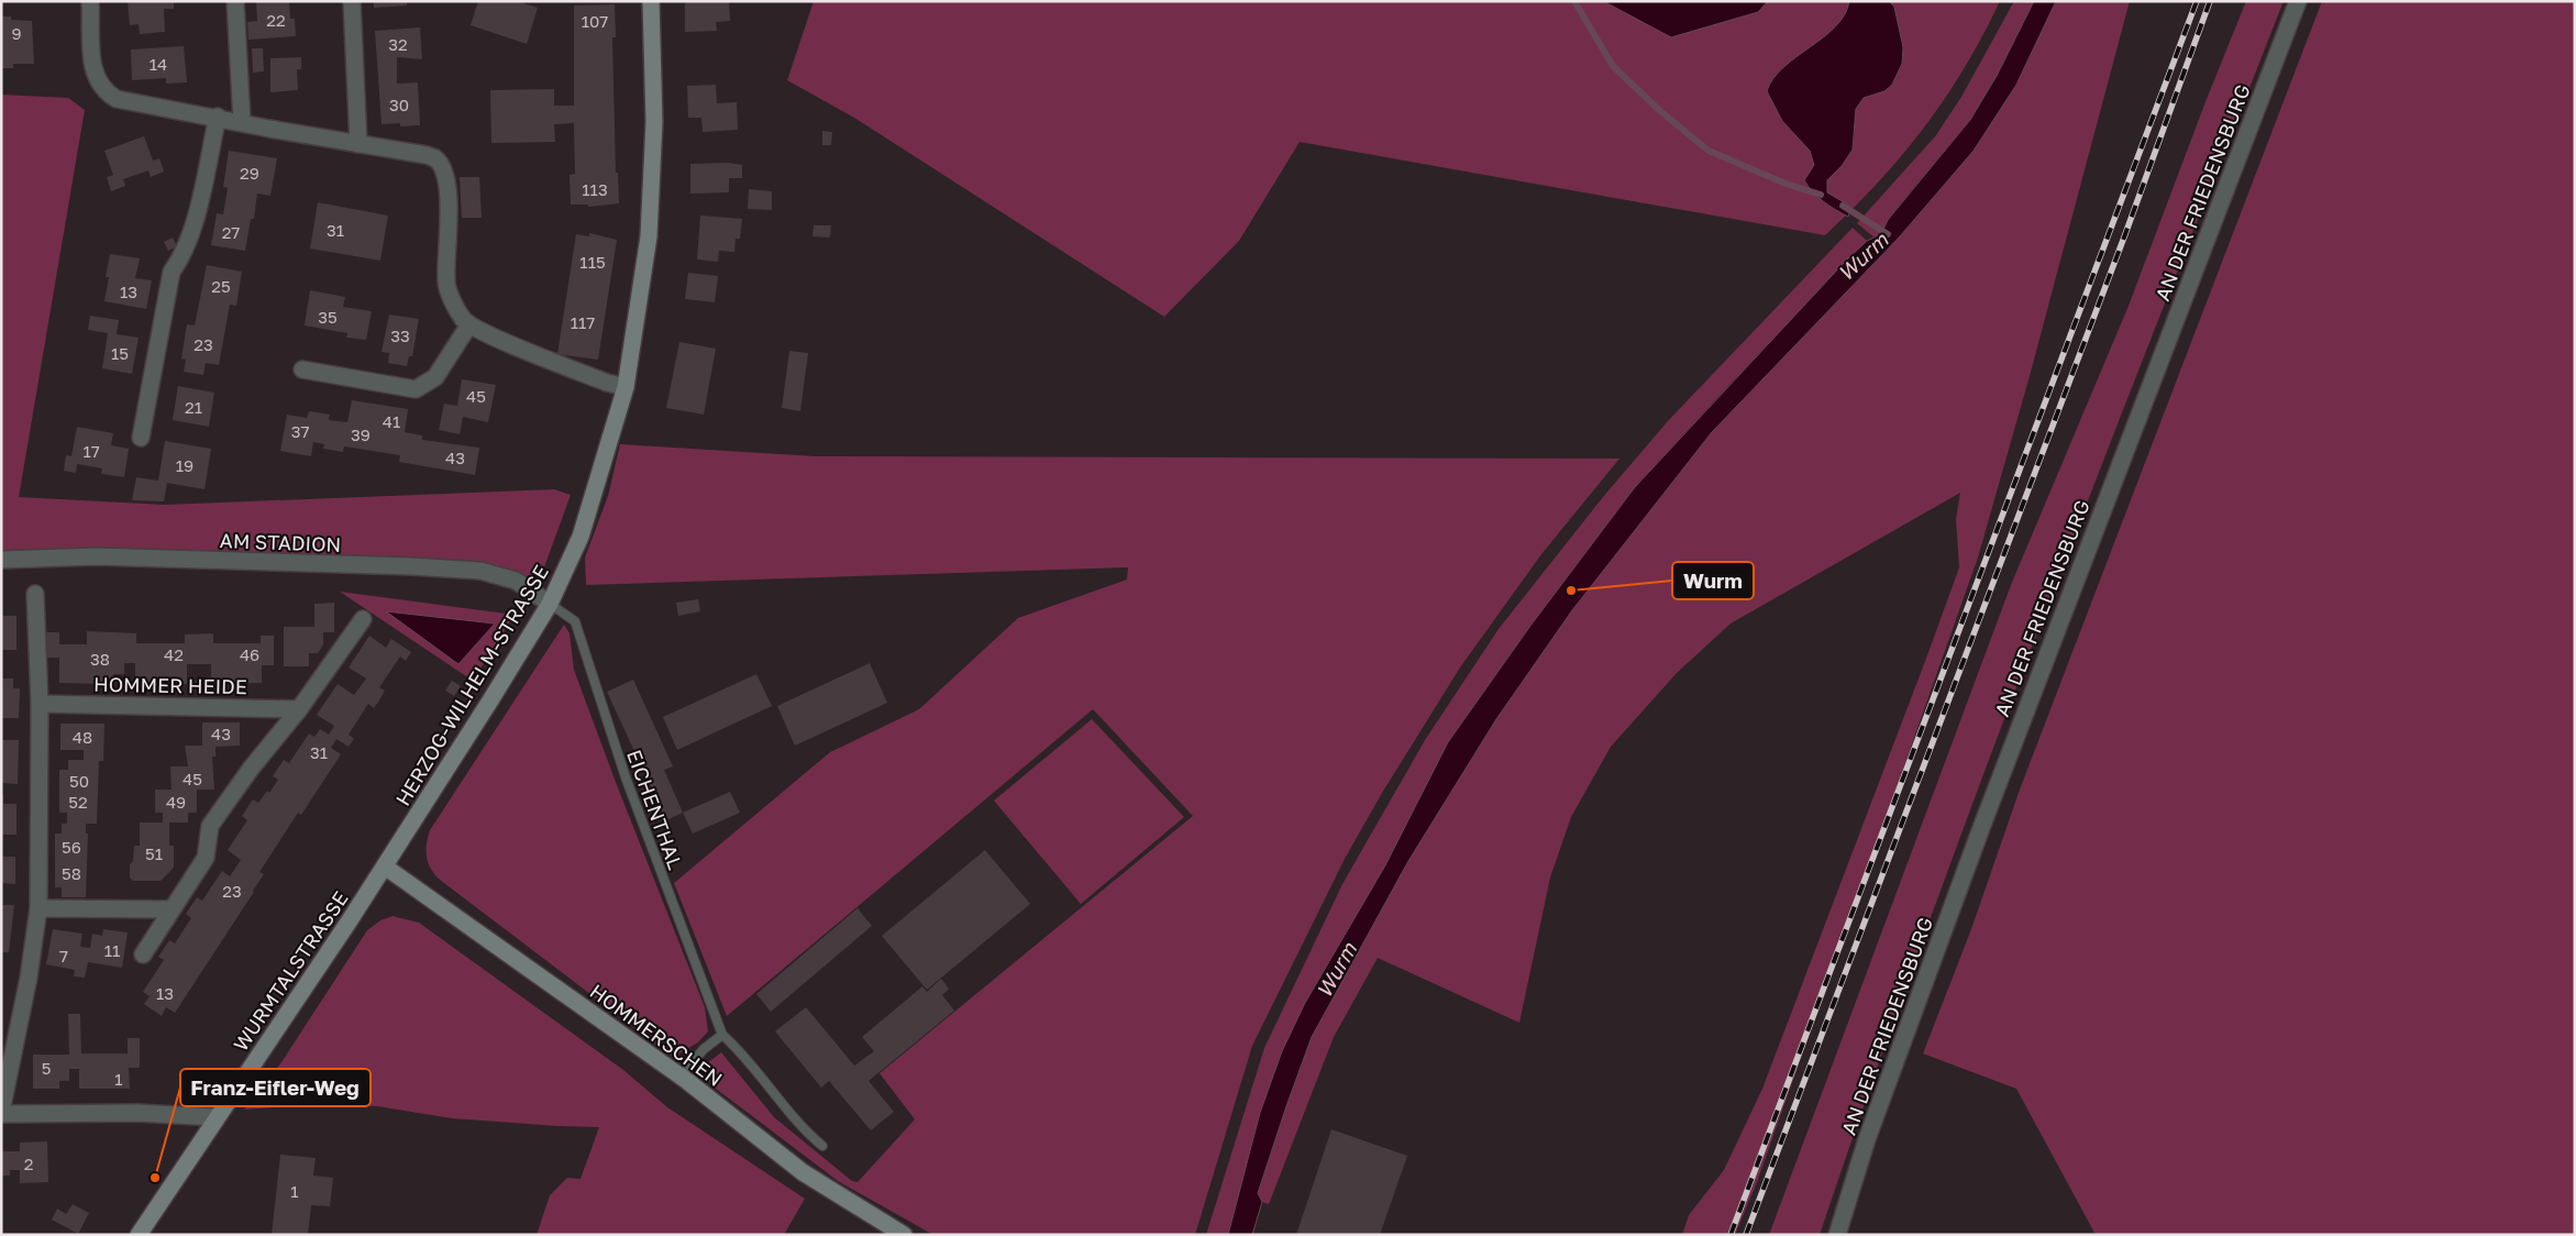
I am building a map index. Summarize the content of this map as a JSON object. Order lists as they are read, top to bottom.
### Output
{
  "streets": {
    "main road": ["HERZOG-WILHELM-STRASSE", "WURMTALSTRASSE", "HOMMERSCHEN"],
    "street": ["AN DER FRIEDENSBURG", "AM STADION", "HOMMER HEIDE"],
    "lane": ["EICHENTHAL"]
  },
  "crossings": [
    ["AM STADION", "HERZOG-WILHELM-STRASSE"],
    ["AM STADION", "EICHENTHAL"],
    ["HERZOG-WILHELM-STRASSE", "EICHENTHAL"],
    ["HERZOG-WILHELM-STRASSE", "WURMTALSTRASSE"],
    ["HERZOG-WILHELM-STRASSE", "HOMMERSCHEN"],
    ["WURMTALSTRASSE", "HOMMERSCHEN"]
  ],
  "water": ["Wurm"],
  "places": ["Wurm", "Franz-Eifler-Weg"],
  "house_numbers": [
    "22",
    "107",
    "9",
    "32",
    "14",
    "30",
    "29",
    "113",
    "31",
    "27",
    "115",
    "25",
    "13",
    "35",
    "117",
    "33",
    "23",
    "15",
    "45",
    "21",
    "41",
    "37",
    "39",
    "17",
    "43",
    "19",
    "42",
    "46",
    "38",
    "43",
    "48",
    "31",
    "45",
    "50",
    "52",
    "49",
    "56",
    "51",
    "58",
    "23",
    "11",
    "7",
    "13",
    "5",
    "1",
    "2",
    "1"
  ]
}
